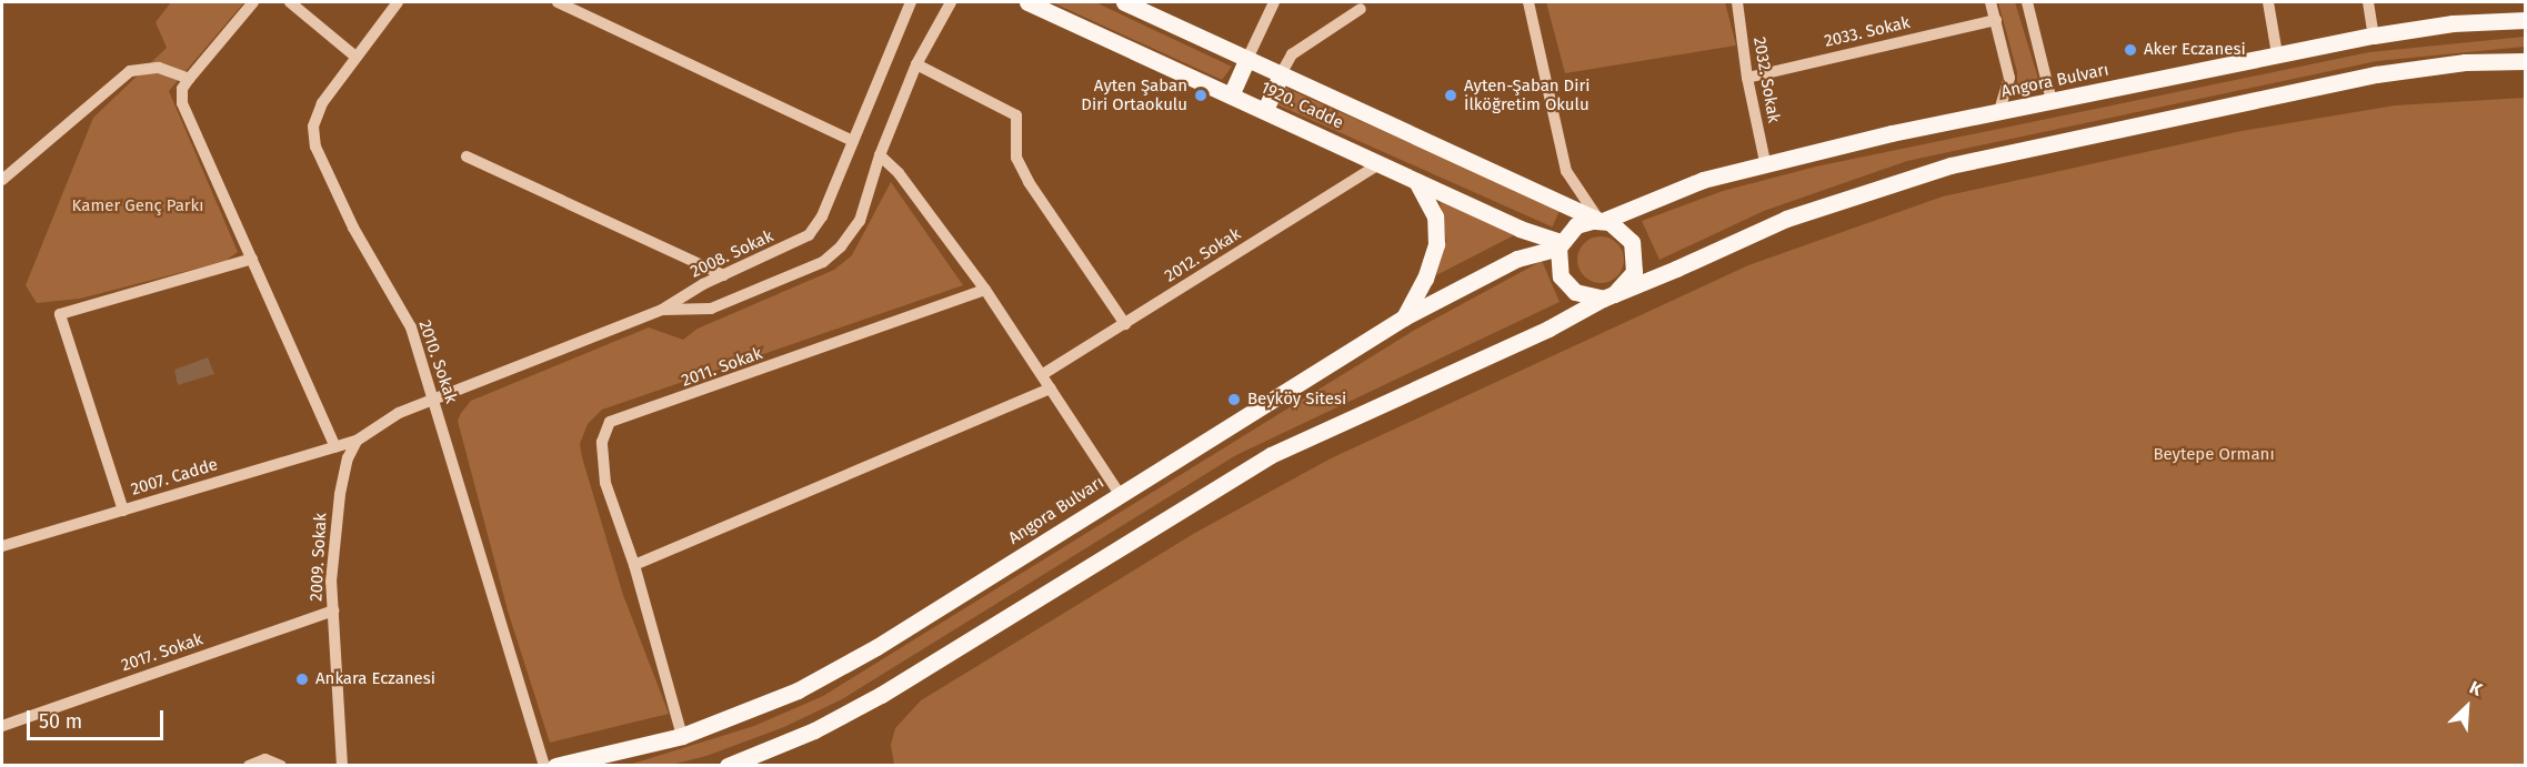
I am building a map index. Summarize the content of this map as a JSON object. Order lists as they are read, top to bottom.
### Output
{
  "streets": {
    "main road": ["Angora Bulvarı", "1920. Cadde"],
    "street": [
      "2033. Sokak",
      "2032. Sokak",
      "2008. Sokak",
      "2012. Sokak",
      "2010. Sokak",
      "2011. Sokak",
      "2007. Cadde",
      "2009. Sokak",
      "2017. Sokak"
    ]
  },
  "crossings": [
    ["2033. Sokak", "2032. Sokak"],
    ["2032. Sokak", "Angora Bulvarı"],
    ["Angora Bulvarı", "1920. Cadde"],
    ["Angora Bulvarı", "2011. Sokak"],
    ["1920. Cadde", "2012. Sokak"],
    ["2008. Sokak", "2010. Sokak"],
    ["2007. Cadde", "2009. Sokak"],
    ["2009. Sokak", "2017. Sokak"]
  ],
  "parks": ["Kamer Genç Parkı", "Beytepe Ormanı"],
  "places": [
    "Aker Eczanesi",
    "Ayten Şaban Diri Ortaokulu",
    "Ayten-Şaban Diri İlköğretim Okulu",
    "Beyköy Sitesi",
    "Ankara Eczanesi"
  ],
  "scale_bar": "50 m",
  "north": "top right"
}
